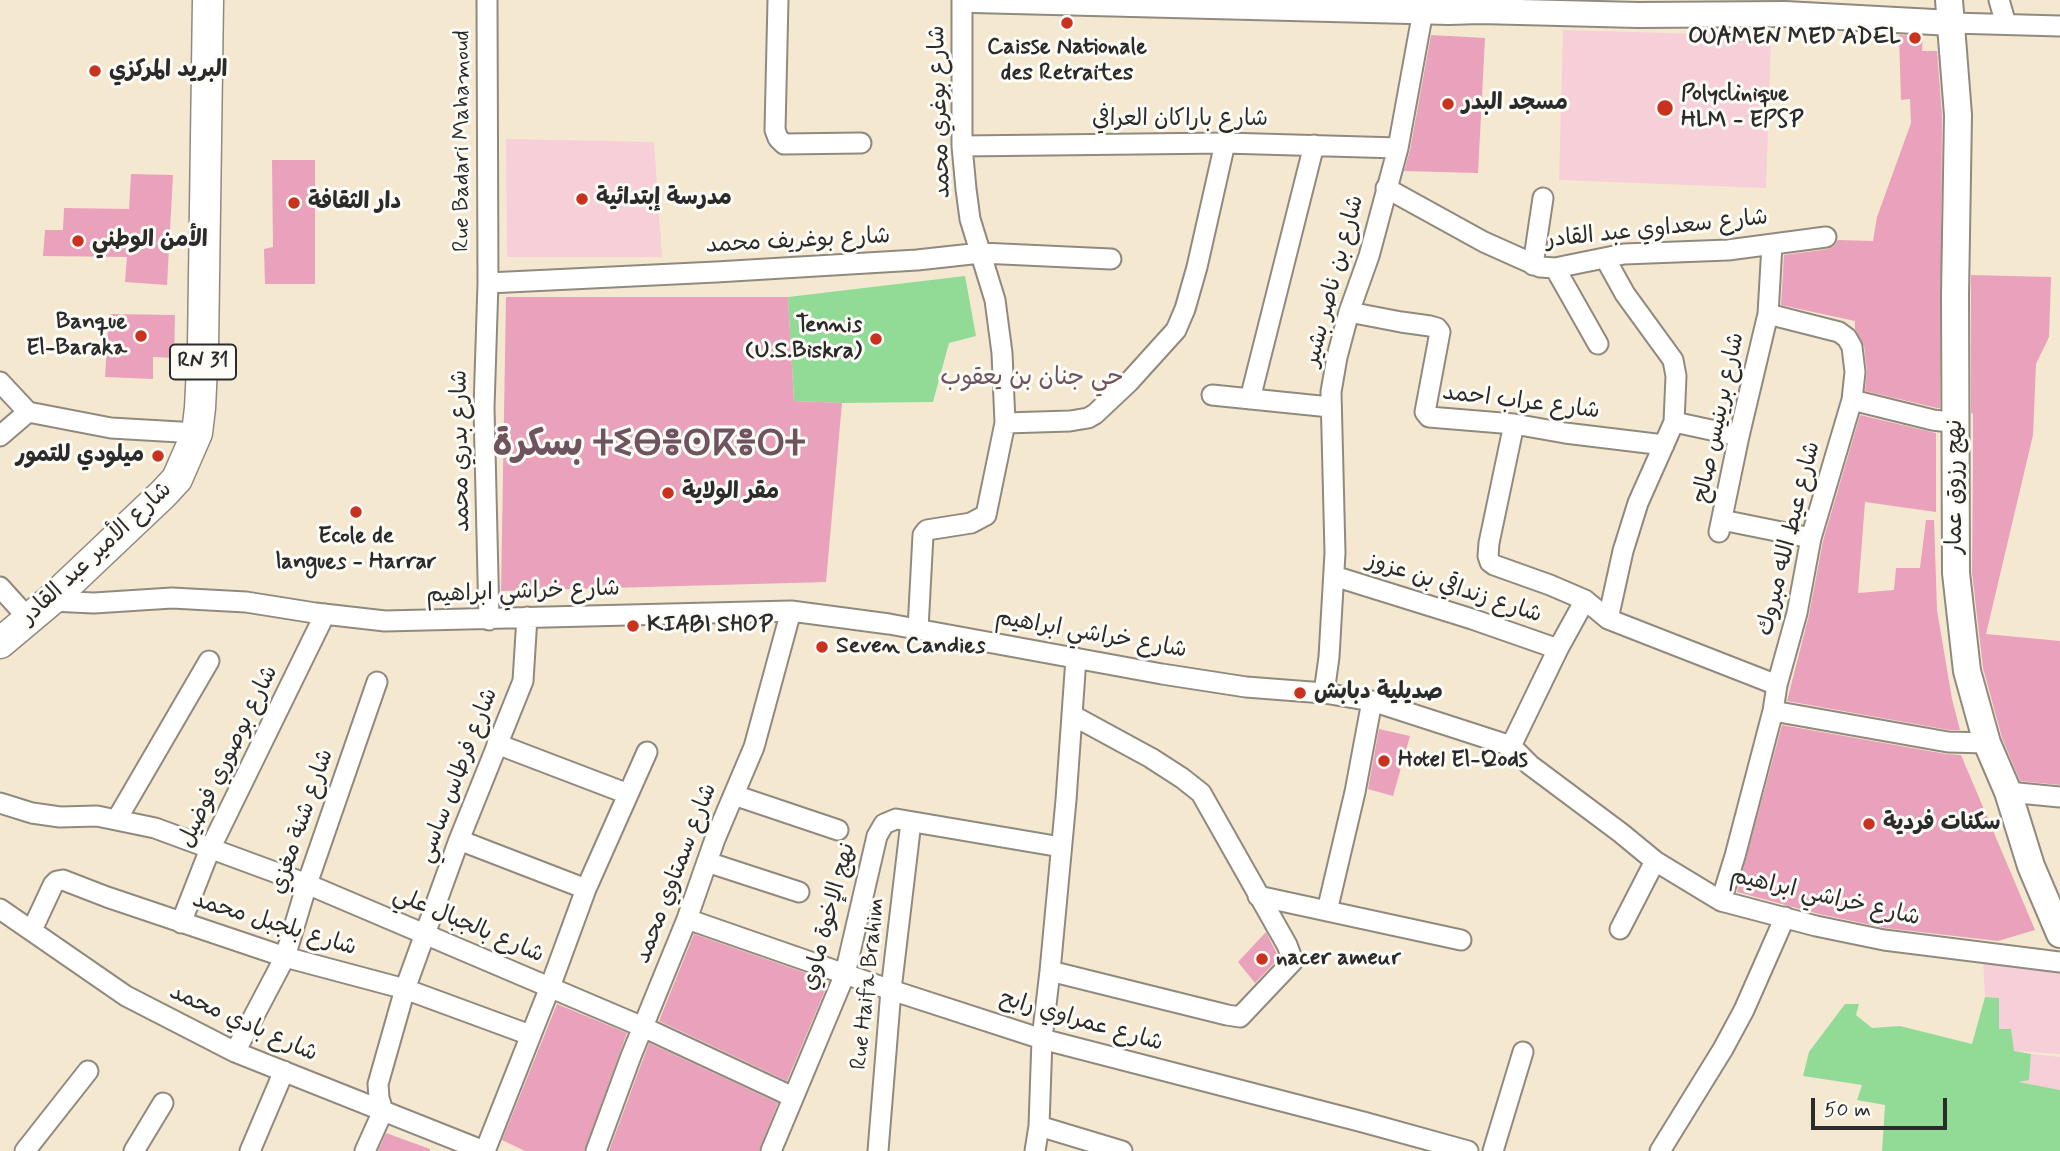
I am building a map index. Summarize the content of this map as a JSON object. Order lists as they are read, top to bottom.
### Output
{
  "streets": {
    "main road": ["RN 31", "نهج رزوق عمار", "شارع الأمير عبد القادر"],
    "street": [
      "شارع بوغري محمد",
      "شارع باراكان العرافي",
      "Rue Badari Mahamoud",
      "شارع سعداوي عبد القادر",
      "شارع بوغريف محمد",
      "شارع بن ناصر بشير",
      "شارع عراب احمد",
      "شارع برينيس صالح",
      "شارع بدري محمد",
      "شارع عيط الله مبروك",
      "شارع زنداقي بن عزوز",
      "شارع خراشي ابراهيم",
      "شارع بوصوري فوضيل",
      "شارع فرطاس ساسي",
      "شارع شنة مغزي",
      "شارع سمتاوي محمد",
      "نهج الإخوة ماوي",
      "شارع بلجبل محمد",
      "شارع بالجبال علي",
      "Rue Haifa Brahim",
      "شارع عمراوي رابح",
      "شارع بادي محمد"
    ]
  },
  "crossings": [
    ["شارع بوغري محمد", "شارع باراكان العرافي"],
    ["شارع بوغري محمد", "شارع بوغريف محمد"],
    ["شارع بوغري محمد", "شارع خراشي ابراهيم"],
    ["شارع باراكان العرافي", "شارع بن ناصر بشير"],
    ["Rue Badari Mahamoud", "شارع بوغريف محمد"],
    ["Rue Badari Mahamoud", "شارع بدري محمد"],
    ["شارع سعداوي عبد القادر", "شارع بن ناصر بشير"],
    ["شارع بوغريف محمد", "شارع بدري محمد"],
    ["شارع بن ناصر بشير", "شارع عراب احمد"],
    ["شارع بن ناصر بشير", "شارع زنداقي بن عزوز"],
    ["شارع بن ناصر بشير", "شارع خراشي ابراهيم"],
    ["شارع برينيس صالح", "شارع عيط الله مبروك"],
    ["شارع بدري محمد", "شارع خراشي ابراهيم"],
    ["شارع عيط الله مبروك", "شارع خراشي ابراهيم"],
    ["شارع الأمير عبد القادر", "شارع خراشي ابراهيم"],
    ["شارع خراشي ابراهيم", "شارع بوصوري فوضيل"],
    ["شارع خراشي ابراهيم", "شارع فرطاس ساسي"],
    ["شارع خراشي ابراهيم", "شارع سمتاوي محمد"],
    ["شارع بوصوري فوضيل", "شارع بلجبل محمد"],
    ["شارع بوصوري فوضيل", "شارع بالجبال علي"],
    ["شارع فرطاس ساسي", "شارع بلجبل محمد"],
    ["شارع فرطاس ساسي", "شارع بالجبال علي"],
    ["شارع فرطاس ساسي", "شارع بادي محمد"],
    ["شارع شنة مغزي", "شارع بلجبل محمد"],
    ["شارع شنة مغزي", "شارع بالجبال علي"],
    ["شارع شنة مغزي", "شارع بادي محمد"],
    ["شارع سمتاوي محمد", "شارع بالجبال علي"],
    ["شارع سمتاوي محمد", "شارع عمراوي رابح"],
    ["نهج الإخوة ماوي", "شارع بالجبال علي"],
    ["نهج الإخوة ماوي", "Rue Haifa Brahim"],
    ["نهج الإخوة ماوي", "شارع عمراوي رابح"],
    ["شارع بلجبل محمد", "شارع بادي محمد"],
    ["Rue Haifa Brahim", "شارع عمراوي رابح"]
  ],
  "districts": ["حي جنان بن يعقوب", "بسكرة ⵜⵉⴱⴻⵙⴽⴻⵔⵜ"],
  "places": [
    "Caisse Nationale des Retraites",
    "OUAMEN MED ADEL",
    "البريد المركزي",
    "مسجد البدر",
    "Polyclinique HLM - EPSP",
    "مدرسة إبتدائية",
    "دار الثقافة",
    "الأمن الوطني",
    "Banque El-Baraka",
    "Tennis (U.S.Biskra)",
    "ميلودي للتمور",
    "مقر الولاية",
    "Ecole de langues - Harrar",
    "KIABI SHOP",
    "Seven Candies",
    "صديلية دبابش",
    "Hotel El-Qods",
    "سكنات فردية",
    "nacer ameur"
  ],
  "scale_bar": "50 m"
}
